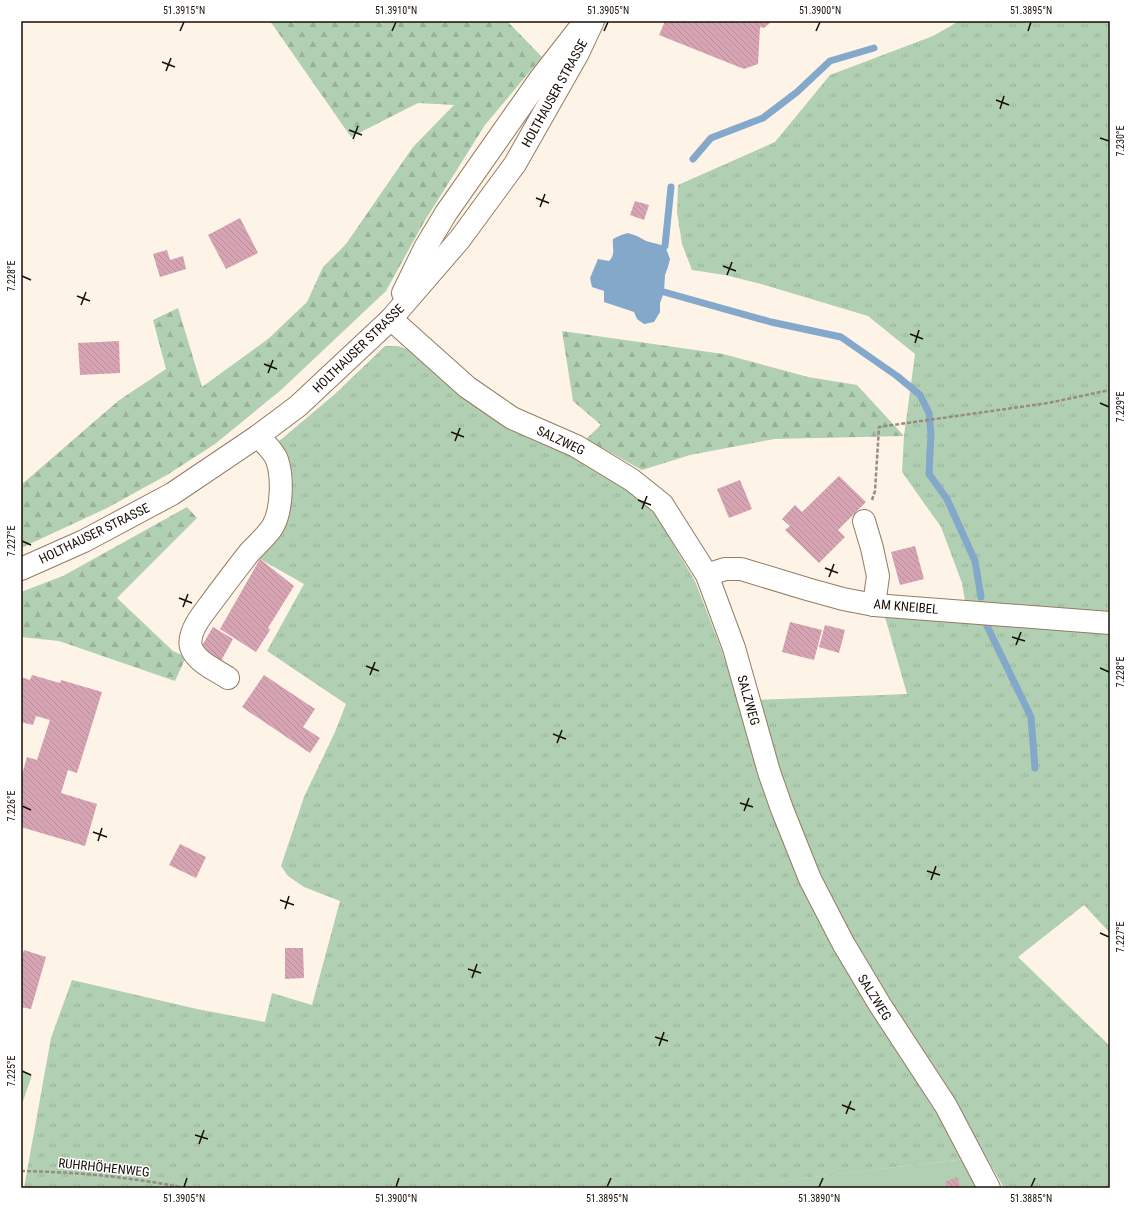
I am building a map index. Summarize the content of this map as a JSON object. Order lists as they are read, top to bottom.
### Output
{
  "streets": {
    "street": ["HOLTHAUSER STRASSE", "SALZWEG", "AM KNEIBEL"],
    "path": ["RUHRHÖHENWEG"]
  },
  "crossings": [
    ["HOLTHAUSER STRASSE", "SALZWEG"],
    ["SALZWEG", "AM KNEIBEL"]
  ],
  "coordinates": [
    "51.3915°N",
    "51.3910°N",
    "51.3905°N",
    "51.3900°N",
    "51.3895°N",
    "7.230°E",
    "7.228°E",
    "7.229°E",
    "7.227°E",
    "7.226°E",
    "7.225°E",
    "51.3890°N",
    "51.3885°N"
  ]
}
